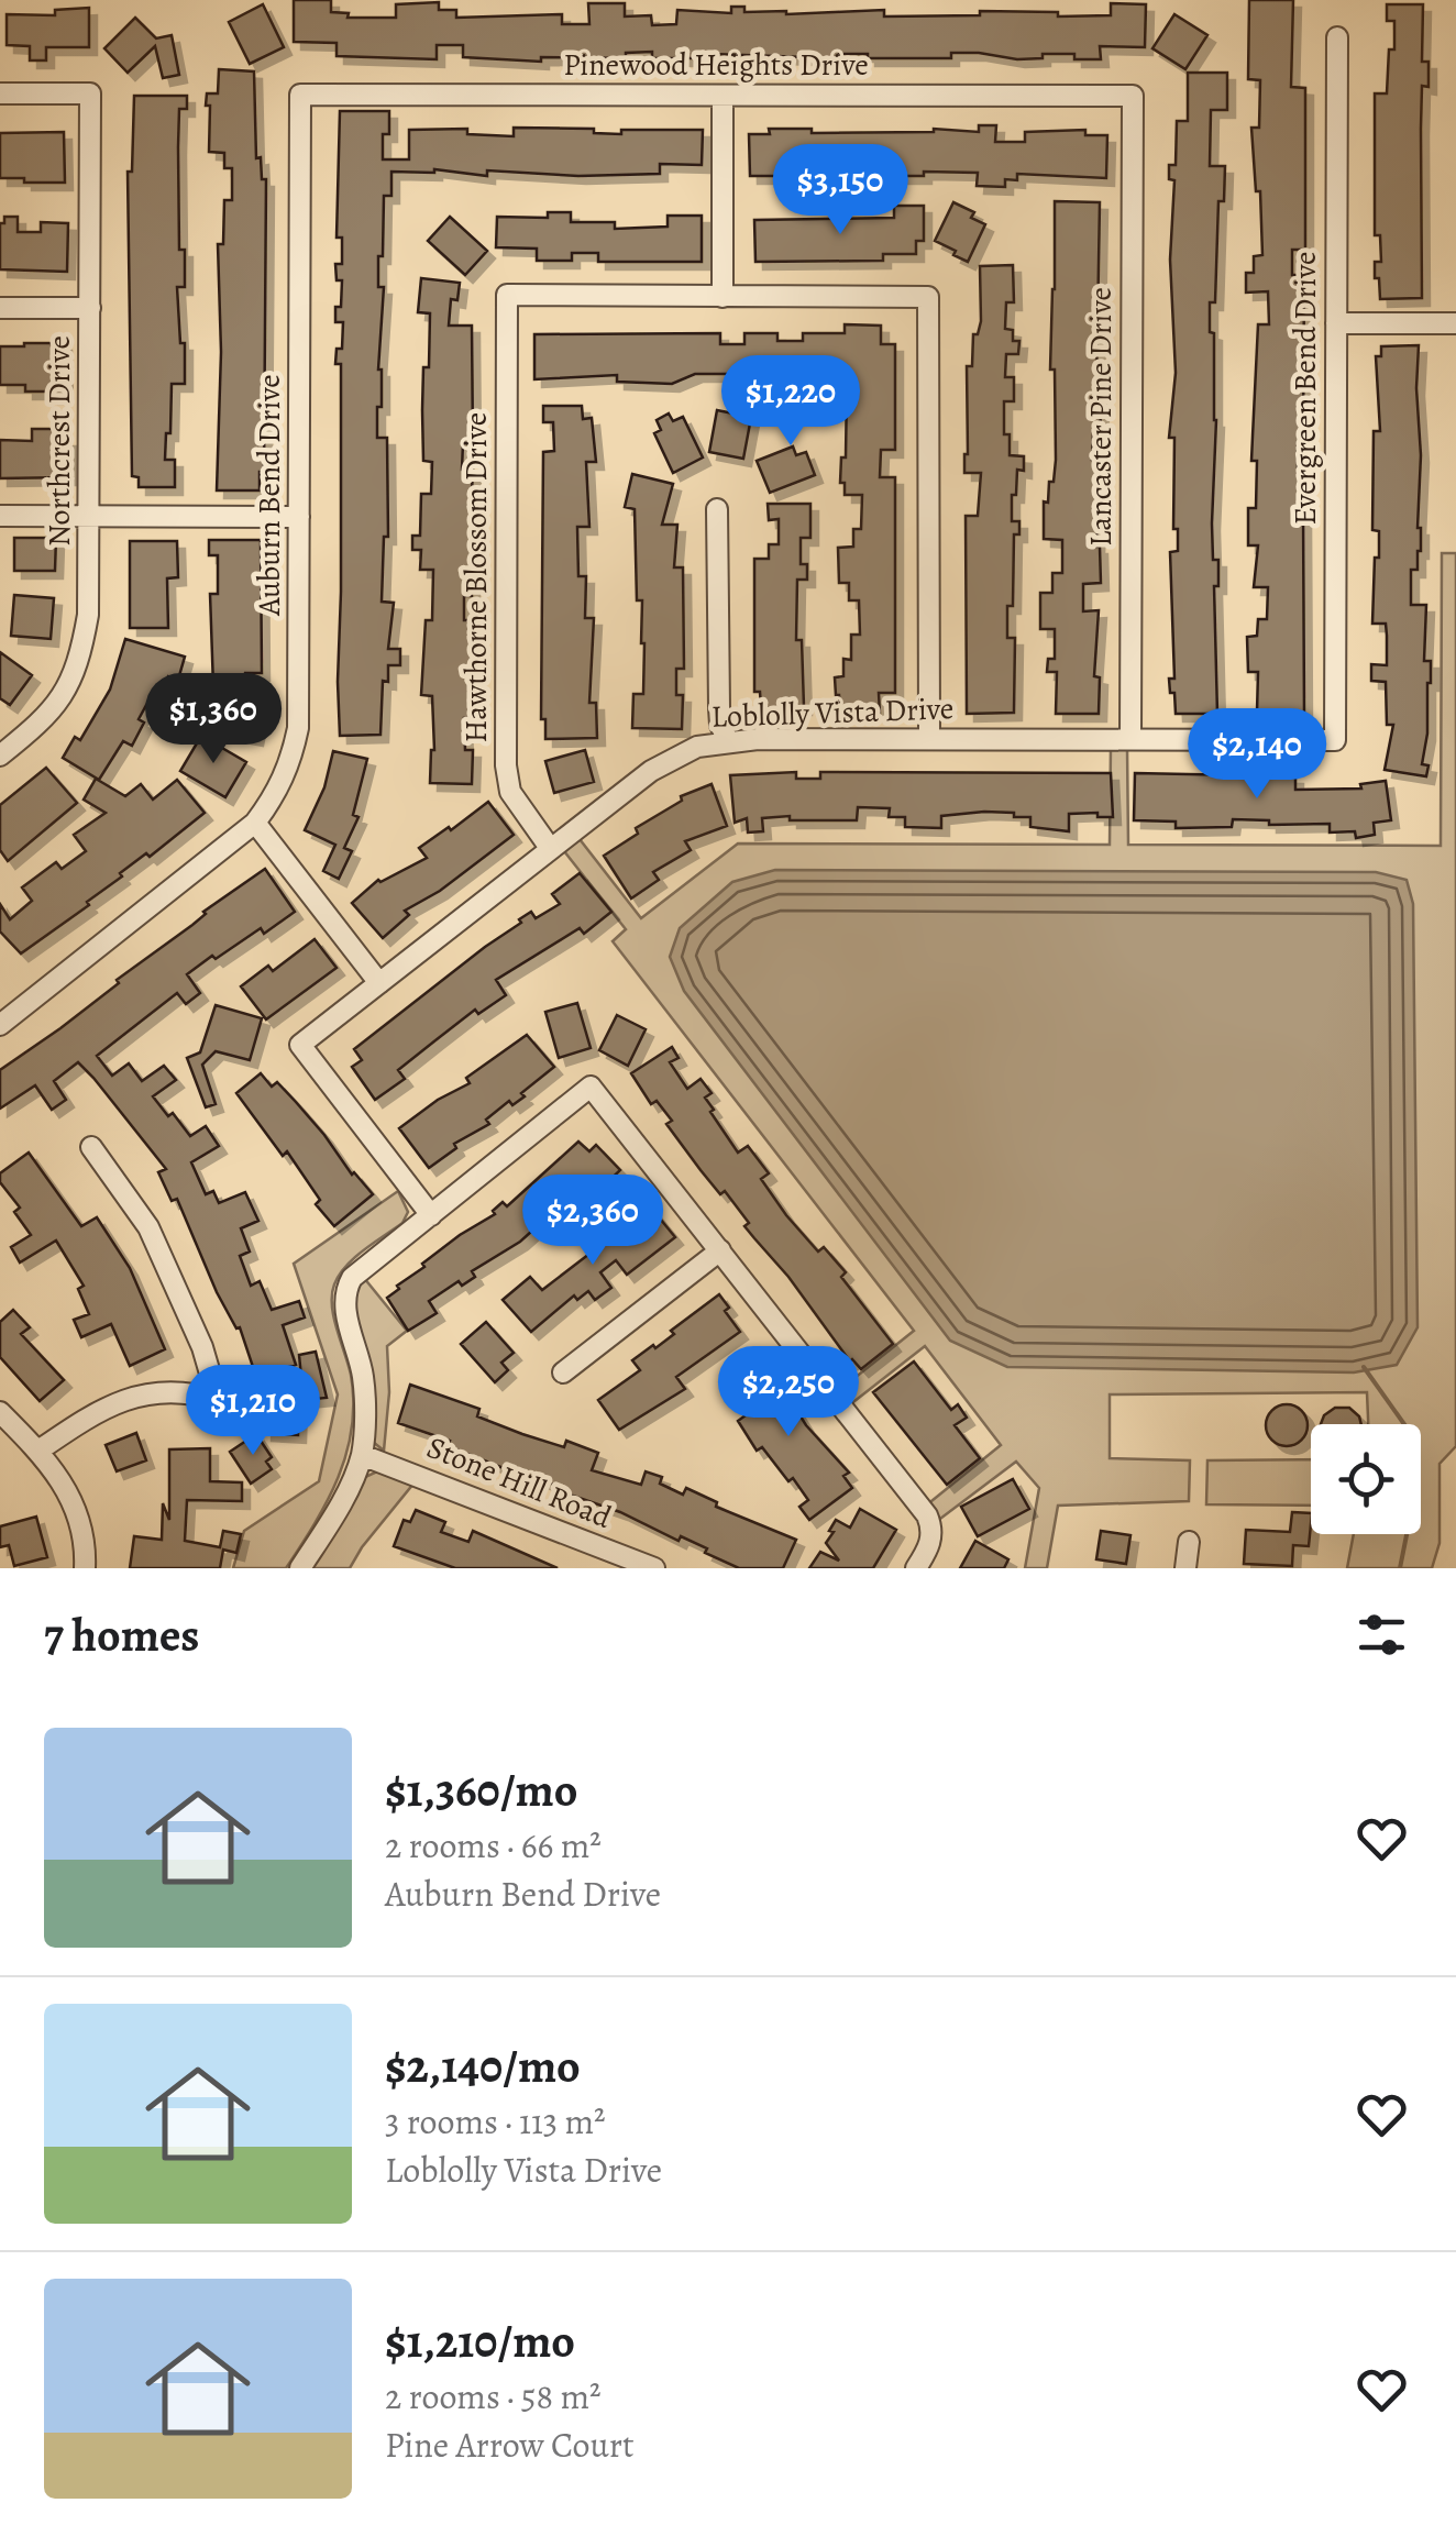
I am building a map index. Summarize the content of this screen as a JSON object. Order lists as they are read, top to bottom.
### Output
{
  "streets": {
    "street": [
      "Pinewood Heights Drive",
      "Evergreen Bend Drive",
      "Lancaster Pine Drive",
      "Northcrest Drive",
      "Auburn Bend Drive",
      "Hawthorne Blossom Drive",
      "Loblolly Vista Drive",
      "Stone Hill Road"
    ]
  },
  "crossings": [
    ["Pinewood Heights Drive", "Lancaster Pine Drive"],
    ["Pinewood Heights Drive", "Auburn Bend Drive"],
    ["Evergreen Bend Drive", "Loblolly Vista Drive"],
    ["Lancaster Pine Drive", "Loblolly Vista Drive"],
    ["Hawthorne Blossom Drive", "Loblolly Vista Drive"]
  ],
  "page": {
    "price": [
      "$3,150",
      "$1,220",
      "$1,360",
      "$2,140",
      "$2,360",
      "$2,250",
      "$1,210"
    ],
    "heading": "7 homes",
    "list": [
      {
        "name": "$1,360/mo",
        "note": "2 rooms · 66 m² · Auburn Bend Drive"
      },
      {
        "name": "$2,140/mo",
        "note": "3 rooms · 113 m² · Loblolly Vista Drive"
      },
      {
        "name": "$1,210/mo",
        "note": "2 rooms · 58 m² · Pine Arrow Court"
      }
    ]
  }
}
